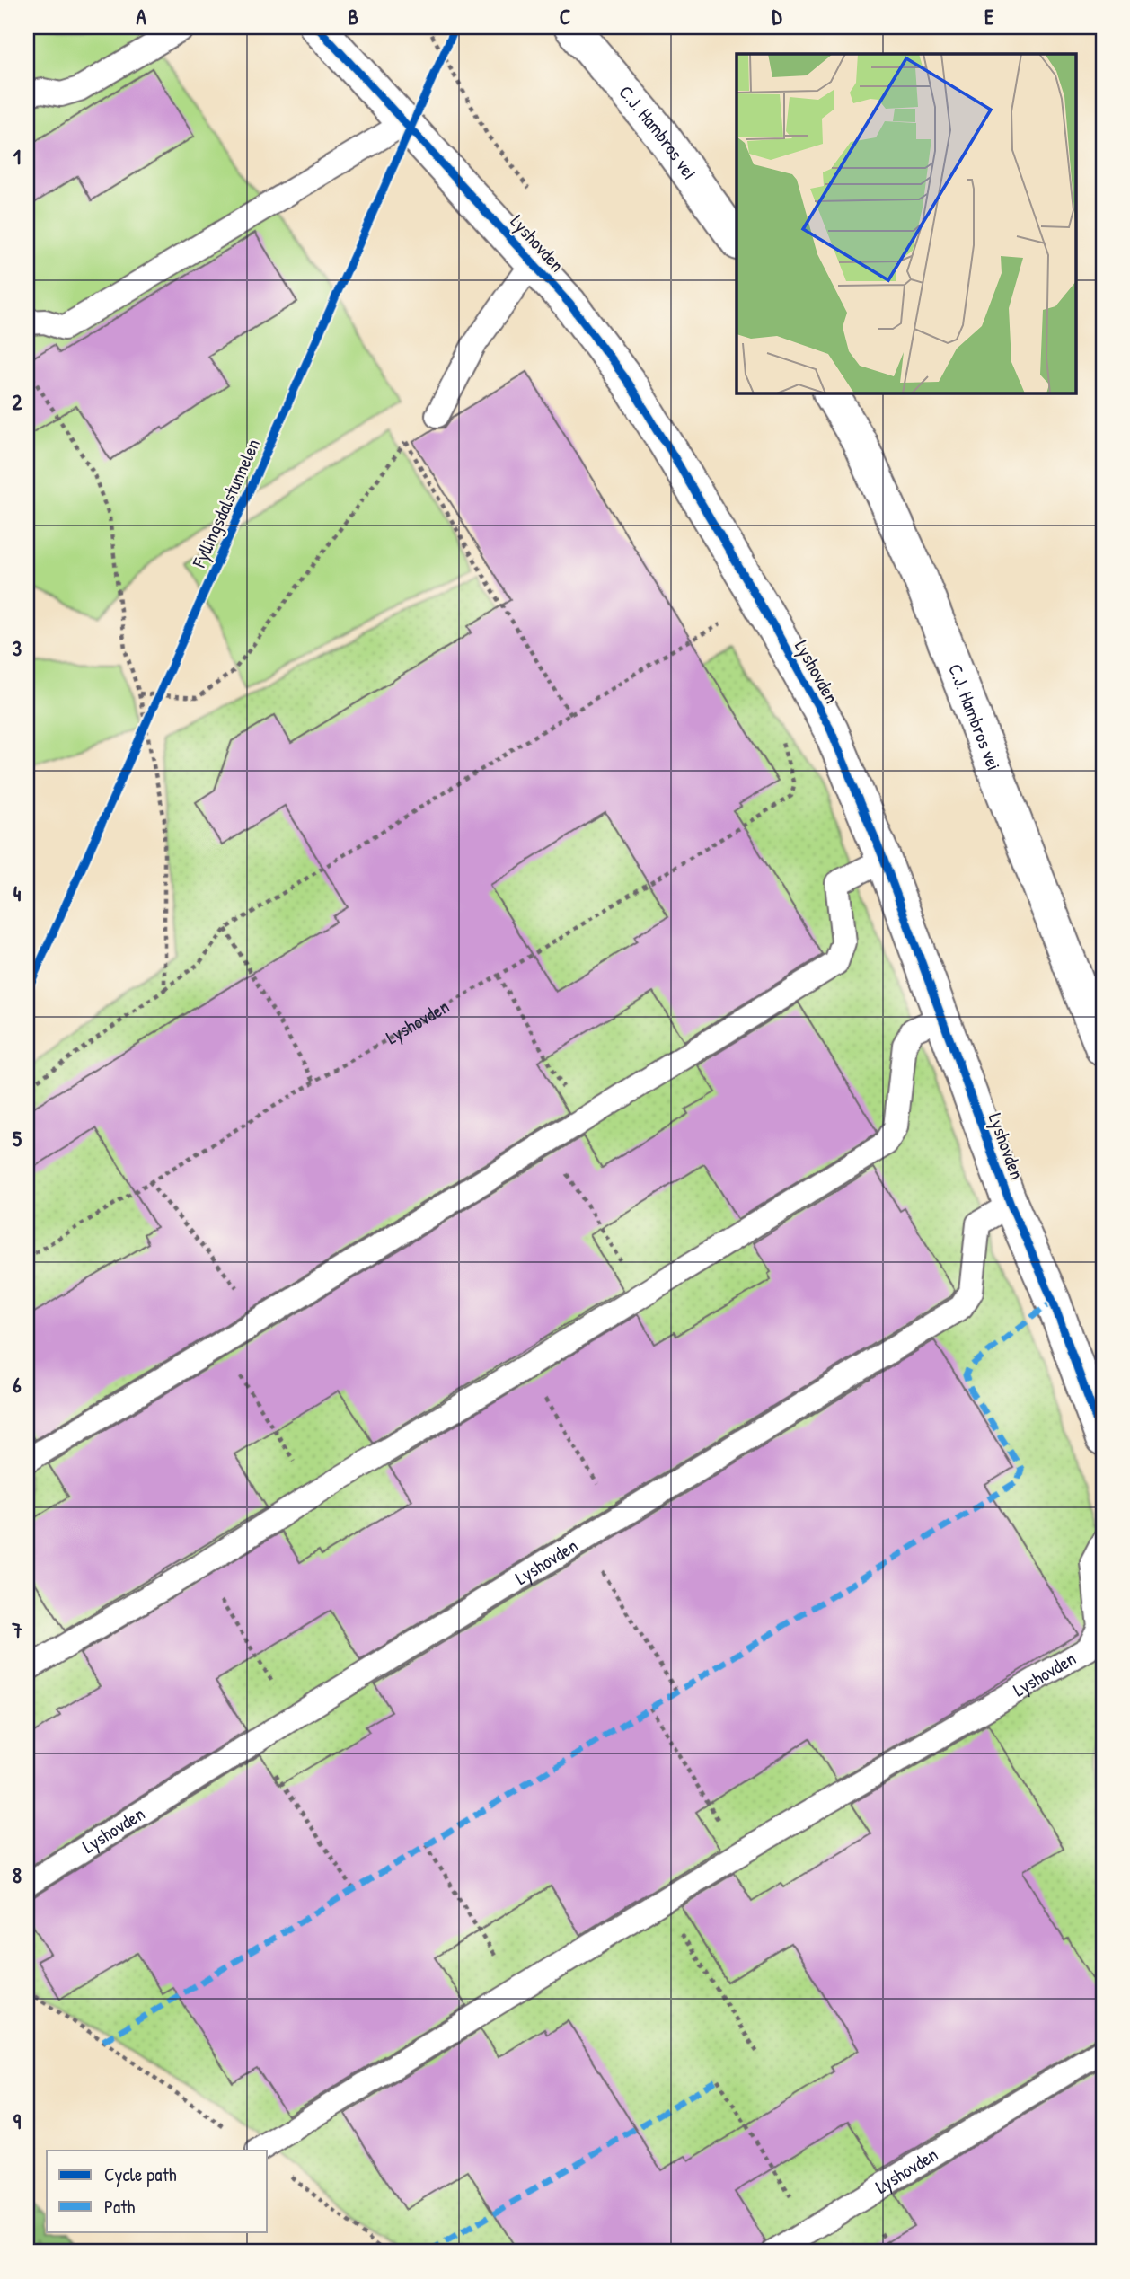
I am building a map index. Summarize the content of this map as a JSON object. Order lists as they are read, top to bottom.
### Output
{
  "streets": {
    "street": ["C.J. Hambros vei", "Lyshovden"],
    "cycle path": ["Fyllingsdalstunnelen"]
  },
  "legend": ["Cycle path", "Path"],
  "grid": {
    "columns": [
      "A",
      "B",
      "C",
      "D",
      "E"
    ],
    "rows": [
      "1",
      "2",
      "3",
      "4",
      "5",
      "6",
      "7",
      "8",
      "9"
    ]
  }
}
